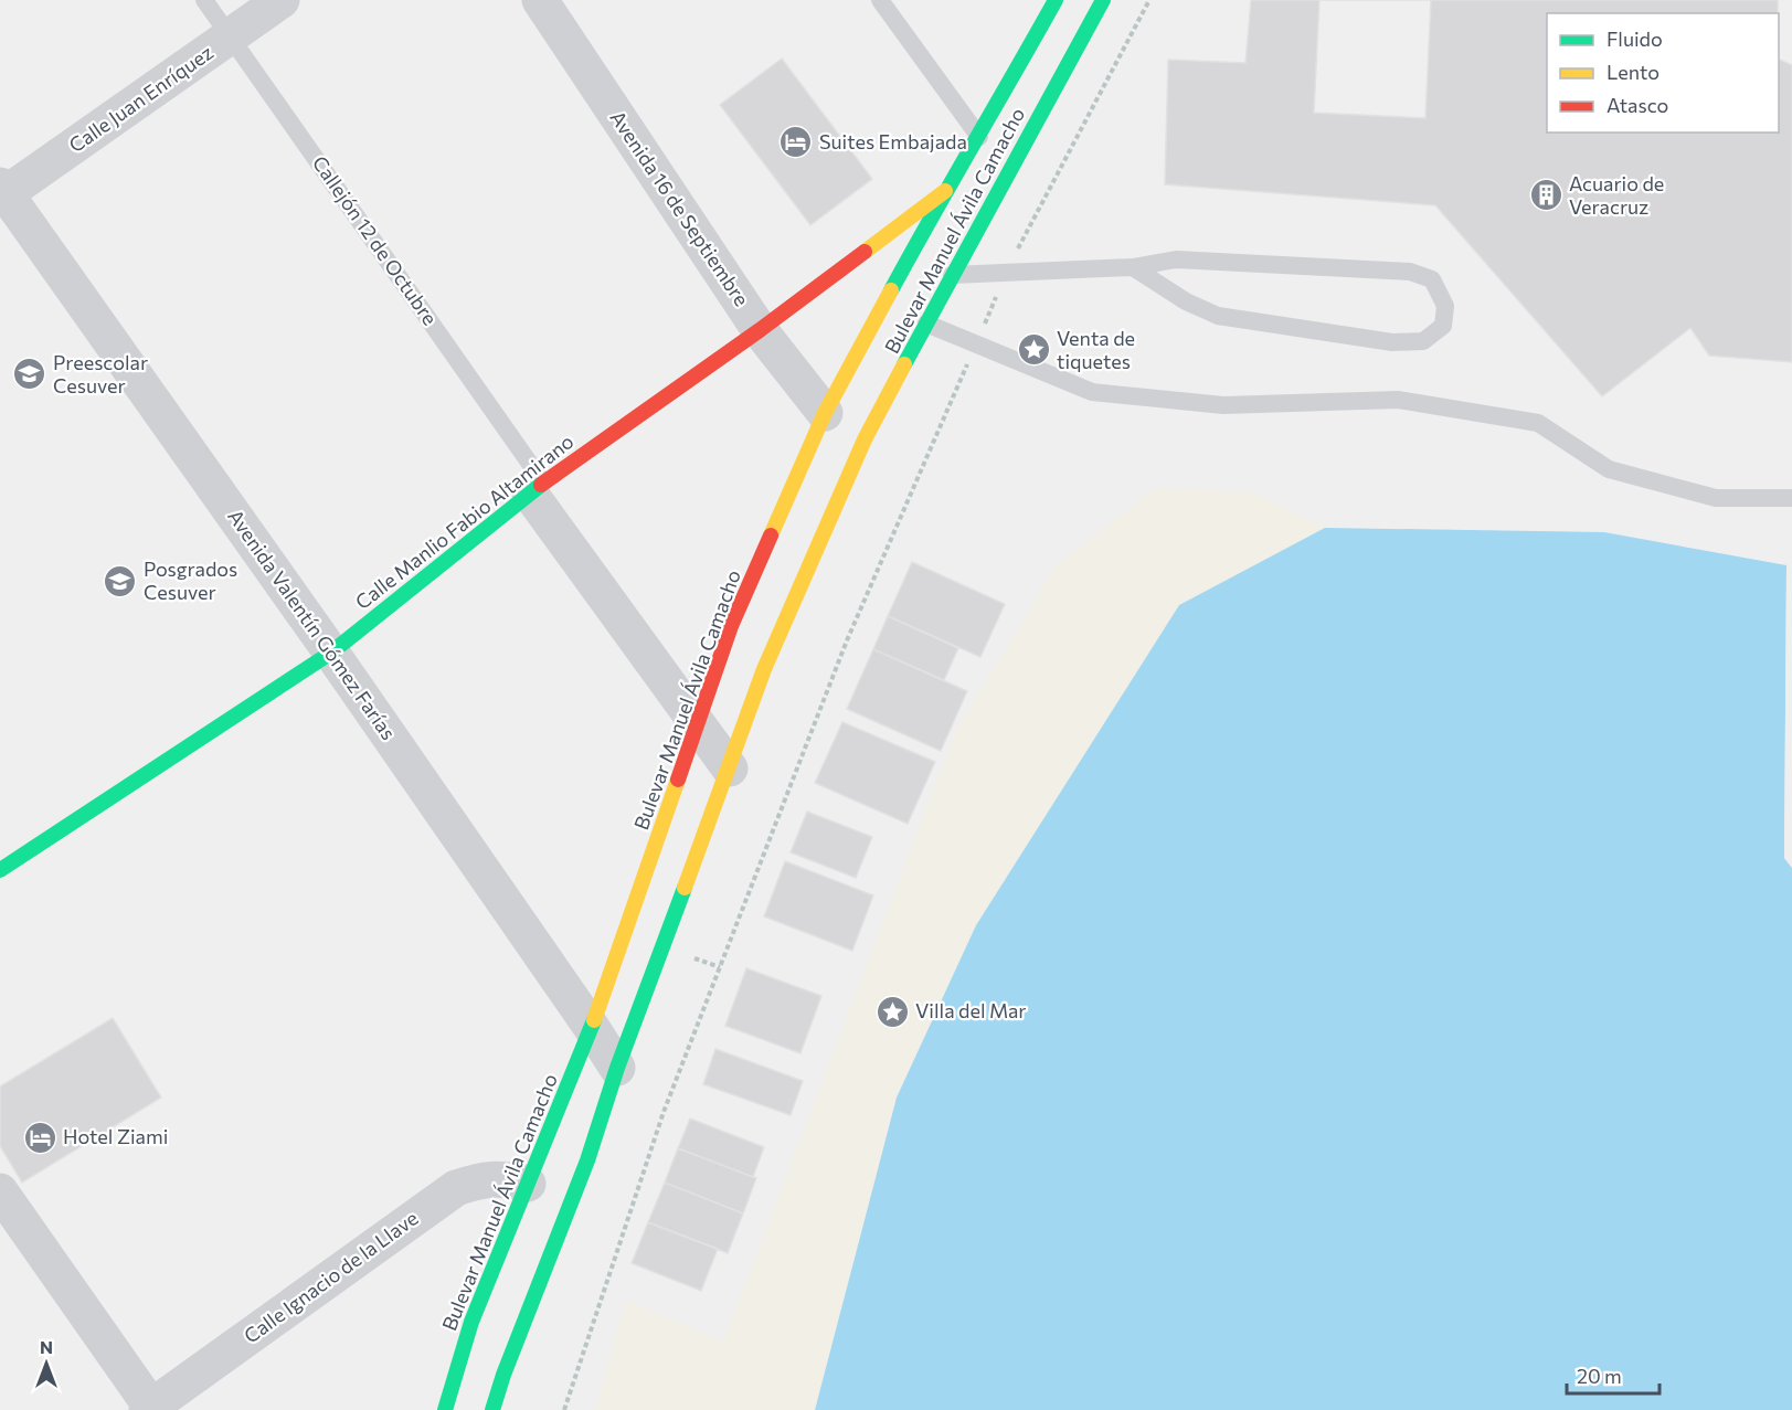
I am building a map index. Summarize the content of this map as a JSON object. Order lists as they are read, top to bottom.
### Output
{
  "streets": {
    "main road": ["Bulevar Manuel Ávila Camacho", "Calle Manlio Fabio Altamirano"],
    "street": [
      "Calle Juan Enríquez",
      "Avenida 16 de Septiembre",
      "Callejón 12 de Octubre",
      "Avenida Valentín Gómez Farías",
      "Calle Ignacio de la Llave"
    ]
  },
  "crossings": [
    ["Calle Juan Enríquez", "Callejón 12 de Octubre"],
    ["Calle Juan Enríquez", "Avenida Valentín Gómez Farías"],
    ["Avenida 16 de Septiembre", "Bulevar Manuel Ávila Camacho"],
    ["Avenida 16 de Septiembre", "Calle Manlio Fabio Altamirano"],
    ["Bulevar Manuel Ávila Camacho", "Callejón 12 de Octubre"],
    ["Bulevar Manuel Ávila Camacho", "Calle Manlio Fabio Altamirano"],
    ["Bulevar Manuel Ávila Camacho", "Avenida Valentín Gómez Farías"],
    ["Bulevar Manuel Ávila Camacho", "Calle Ignacio de la Llave"],
    ["Callejón 12 de Octubre", "Calle Manlio Fabio Altamirano"],
    ["Calle Manlio Fabio Altamirano", "Avenida Valentín Gómez Farías"]
  ],
  "places": {
    "hotel": ["Suites Embajada", "Hotel Ziami"],
    "building": ["Acuario de Veracruz"],
    "place": ["Venta de tiquetes", "Villa del Mar"],
    "school or university": ["Preescolar Cesuver", "Posgrados Cesuver"]
  },
  "legend": ["Fluido", "Lento", "Atasco"],
  "scale_bar": "20 m",
  "north": "top"
}
